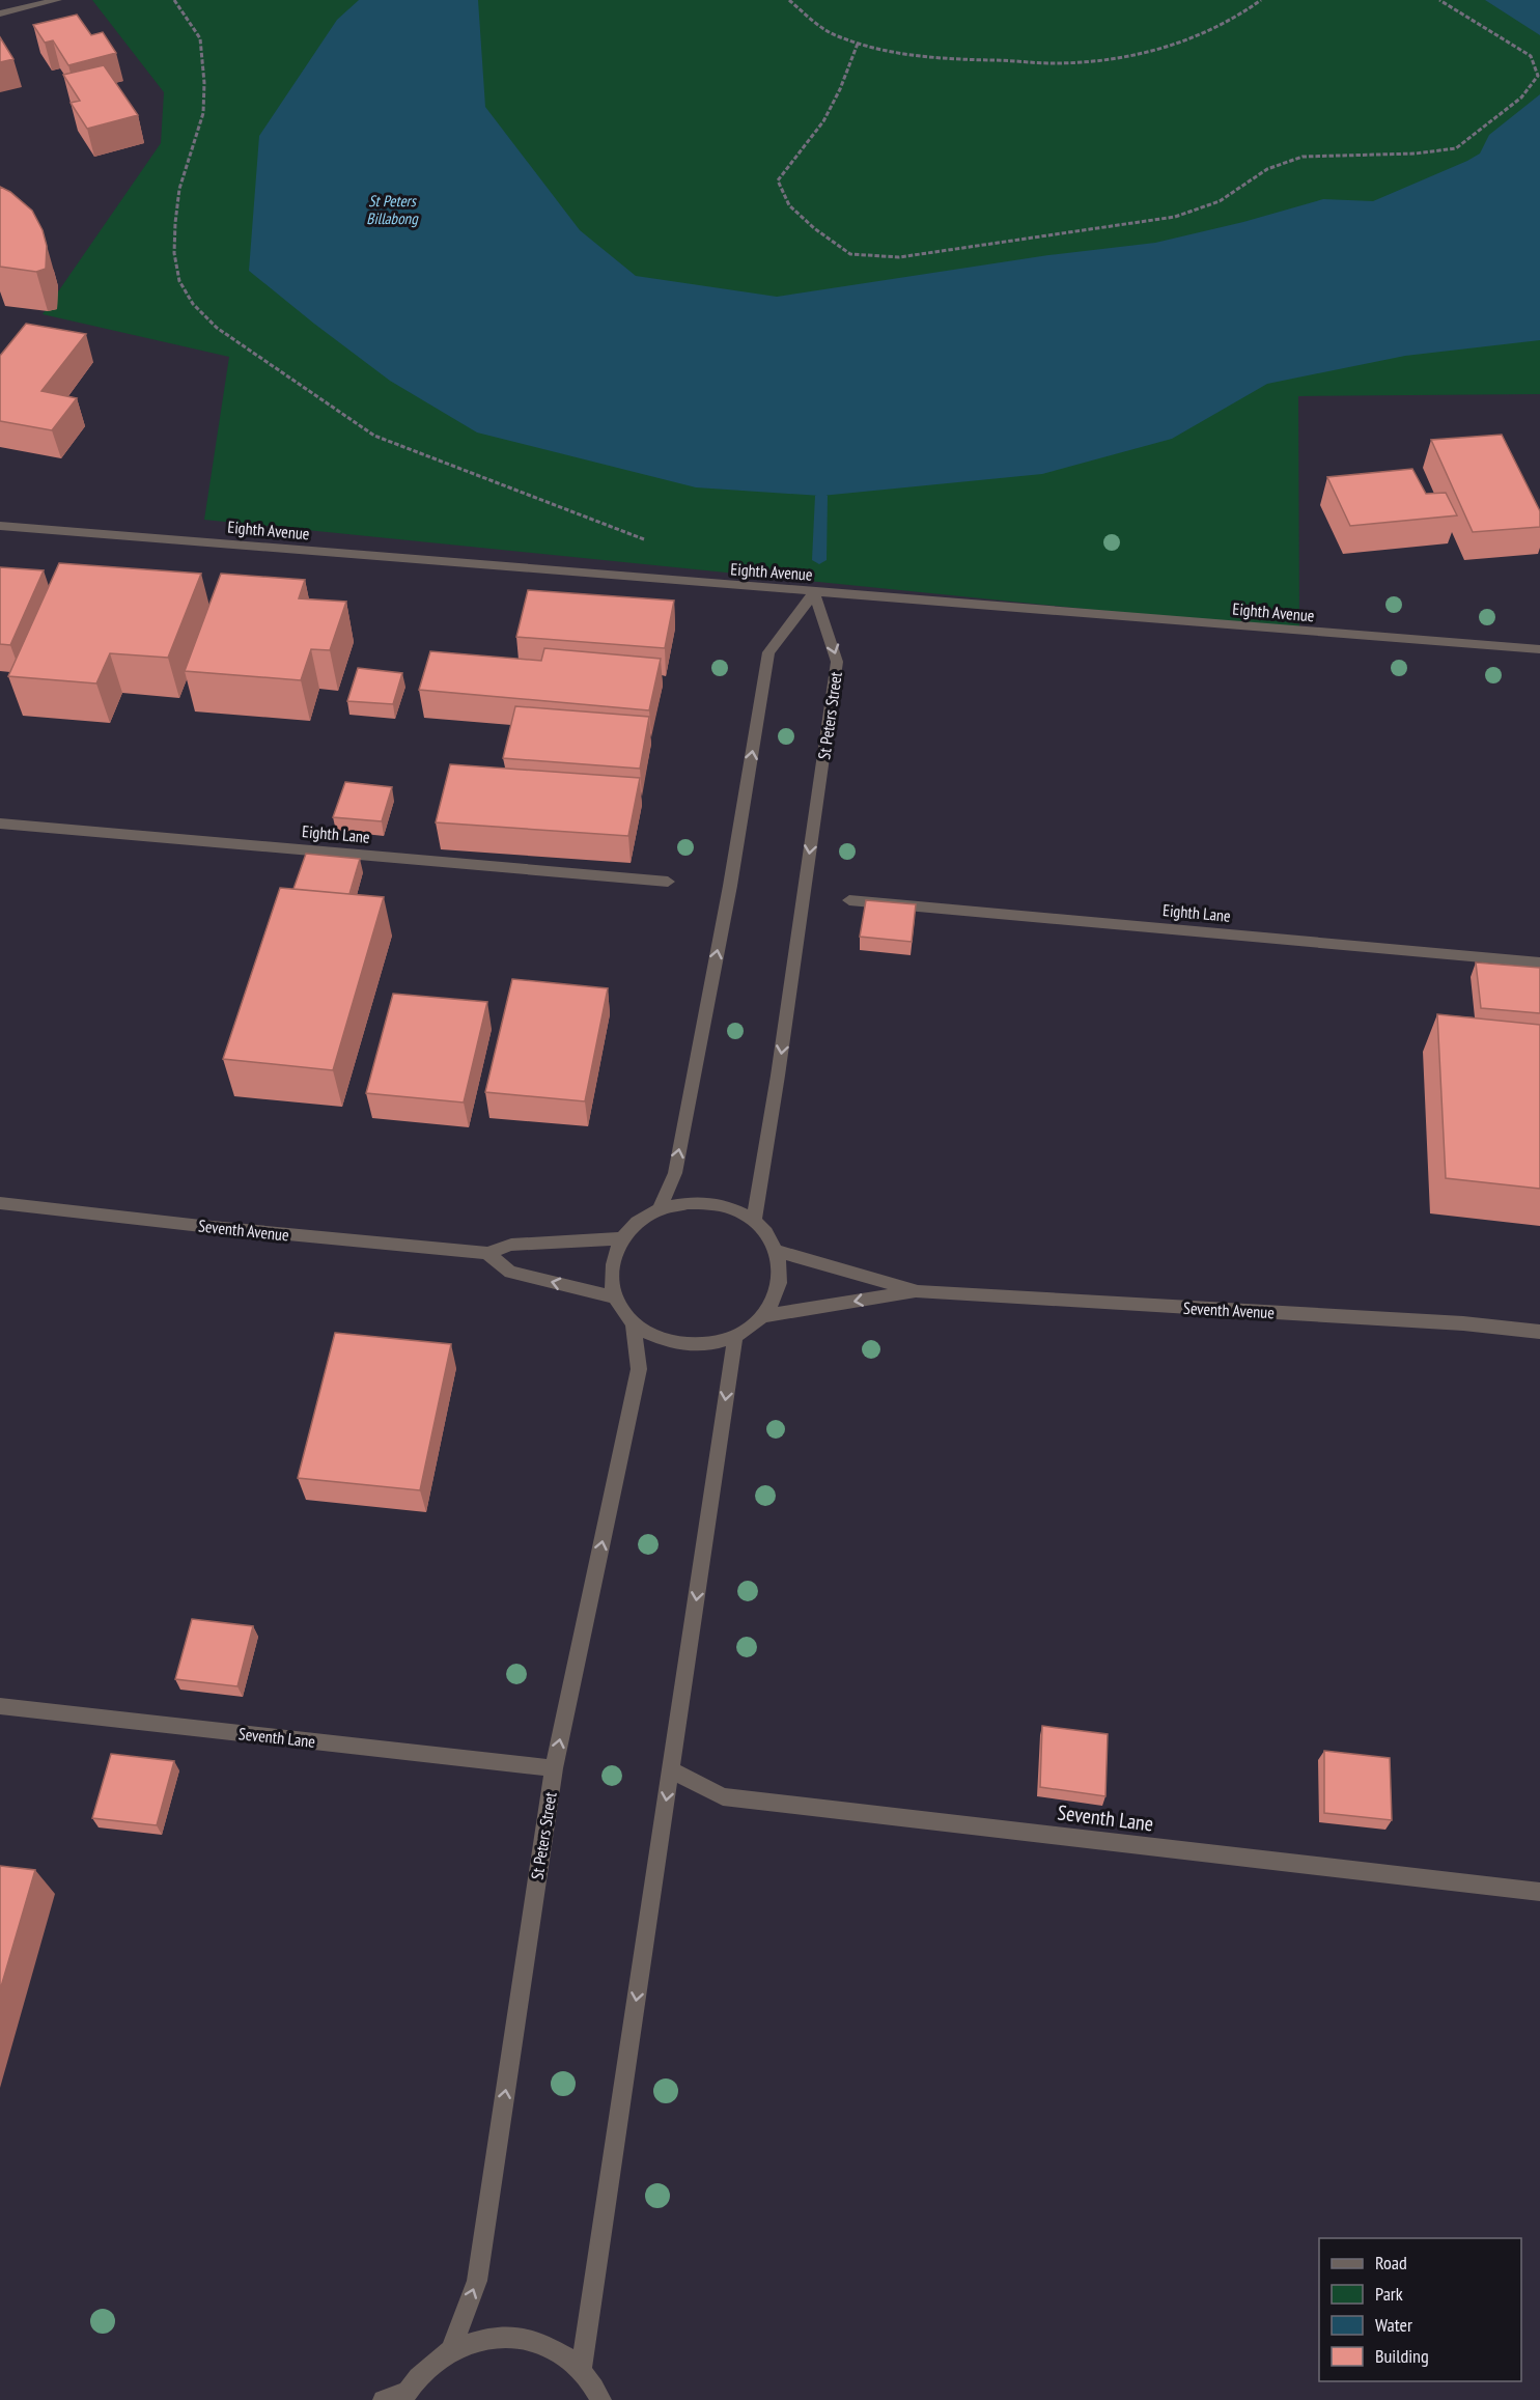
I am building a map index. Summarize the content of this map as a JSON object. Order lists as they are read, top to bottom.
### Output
{
  "streets": {
    "street": [
      "Eighth Avenue",
      "St Peters Street",
      "Eighth Lane",
      "Seventh Avenue",
      "Seventh Lane"
    ]
  },
  "crossings": [
    ["Eighth Avenue", "St Peters Street"],
    ["St Peters Street", "Seventh Avenue"],
    ["St Peters Street", "Seventh Lane"]
  ],
  "water": ["St Peters Billabong"],
  "legend": [
    "Road",
    "Park",
    "Water",
    "Building"
  ]
}
